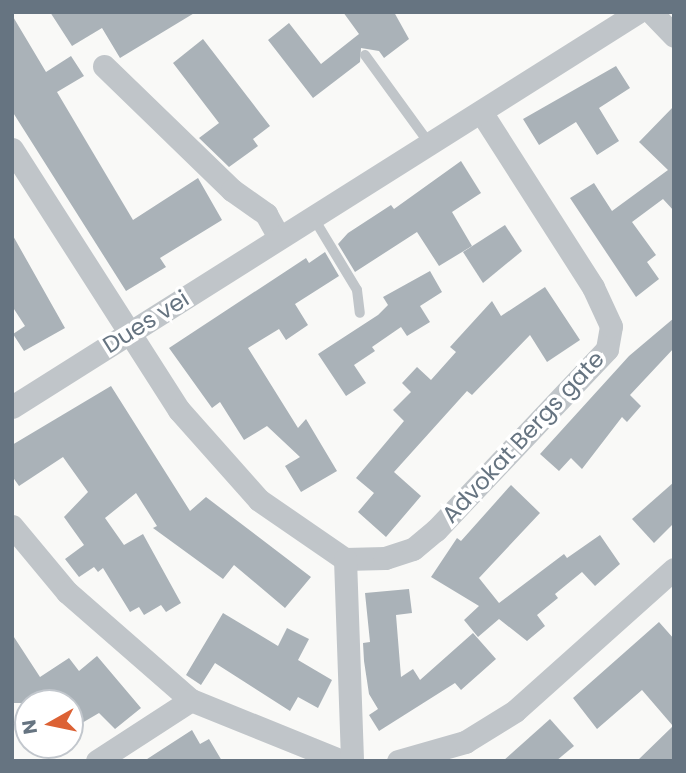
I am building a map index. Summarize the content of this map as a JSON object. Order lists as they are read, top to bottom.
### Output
{
  "streets": {
    "street": ["Dues vei", "Advokat Bergs gate"]
  },
  "crossings": [
    ["Dues vei", "Advokat Bergs gate"]
  ],
  "north": "left"
}
